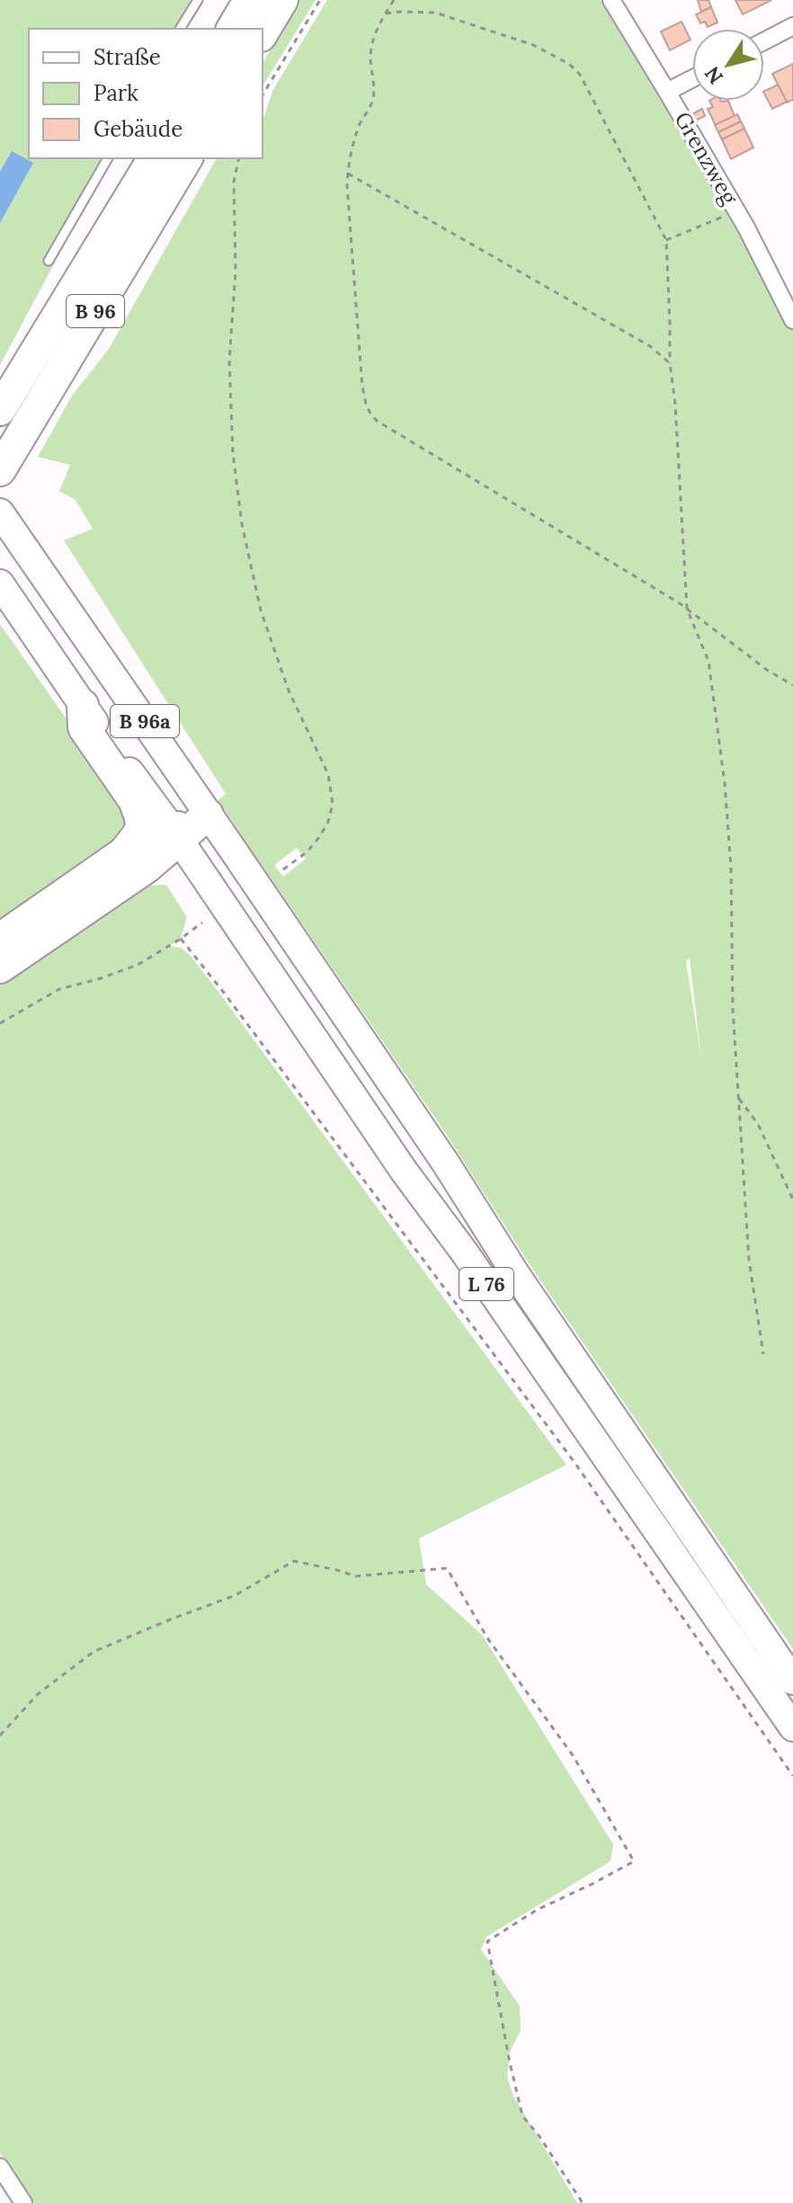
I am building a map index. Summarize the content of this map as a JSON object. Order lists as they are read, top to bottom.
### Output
{
  "streets": {
    "highway": ["B 96"],
    "main road": ["B 96a", "L 76"],
    "street": ["Grenzweg"]
  },
  "crossings": [
    ["B 96a", "L 76"]
  ],
  "legend": ["Straße", "Park", "Gebäude"],
  "north": "bottom left"
}
